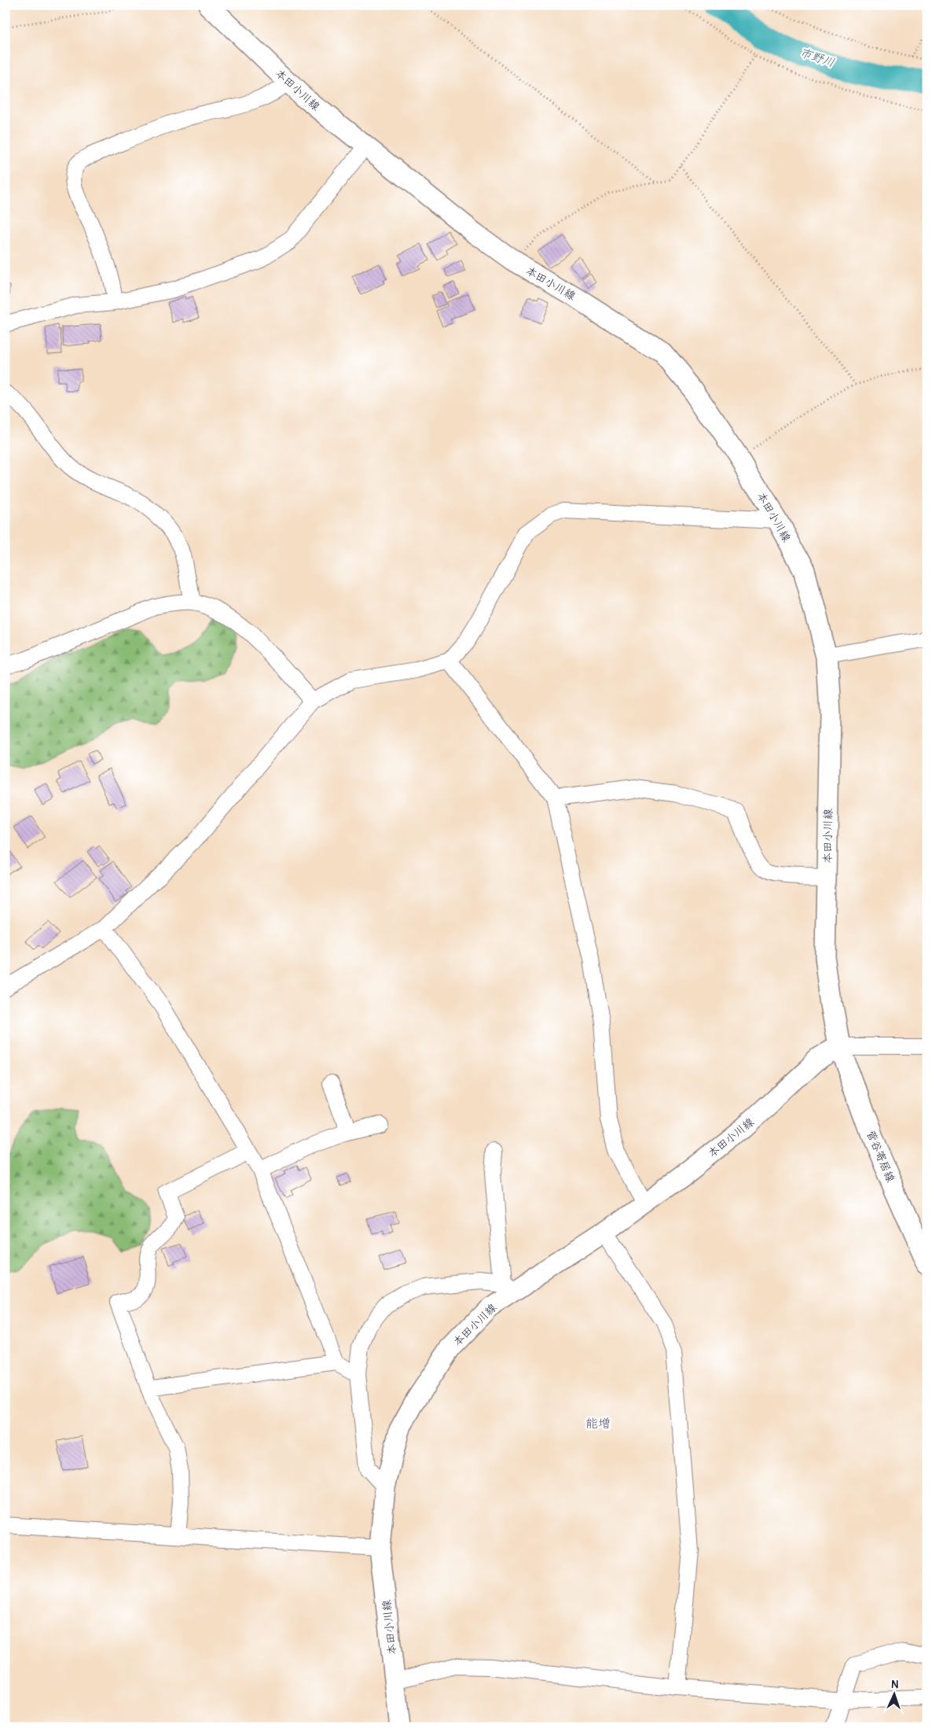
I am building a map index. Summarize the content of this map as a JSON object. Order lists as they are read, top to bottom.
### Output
{
  "streets": {
    "main road": ["本田小川線", "菅谷寄居線"]
  },
  "crossings": [
    ["本田小川線", "菅谷寄居線"]
  ],
  "districts": ["能増"],
  "water": ["市野川"],
  "north": "top"
}
